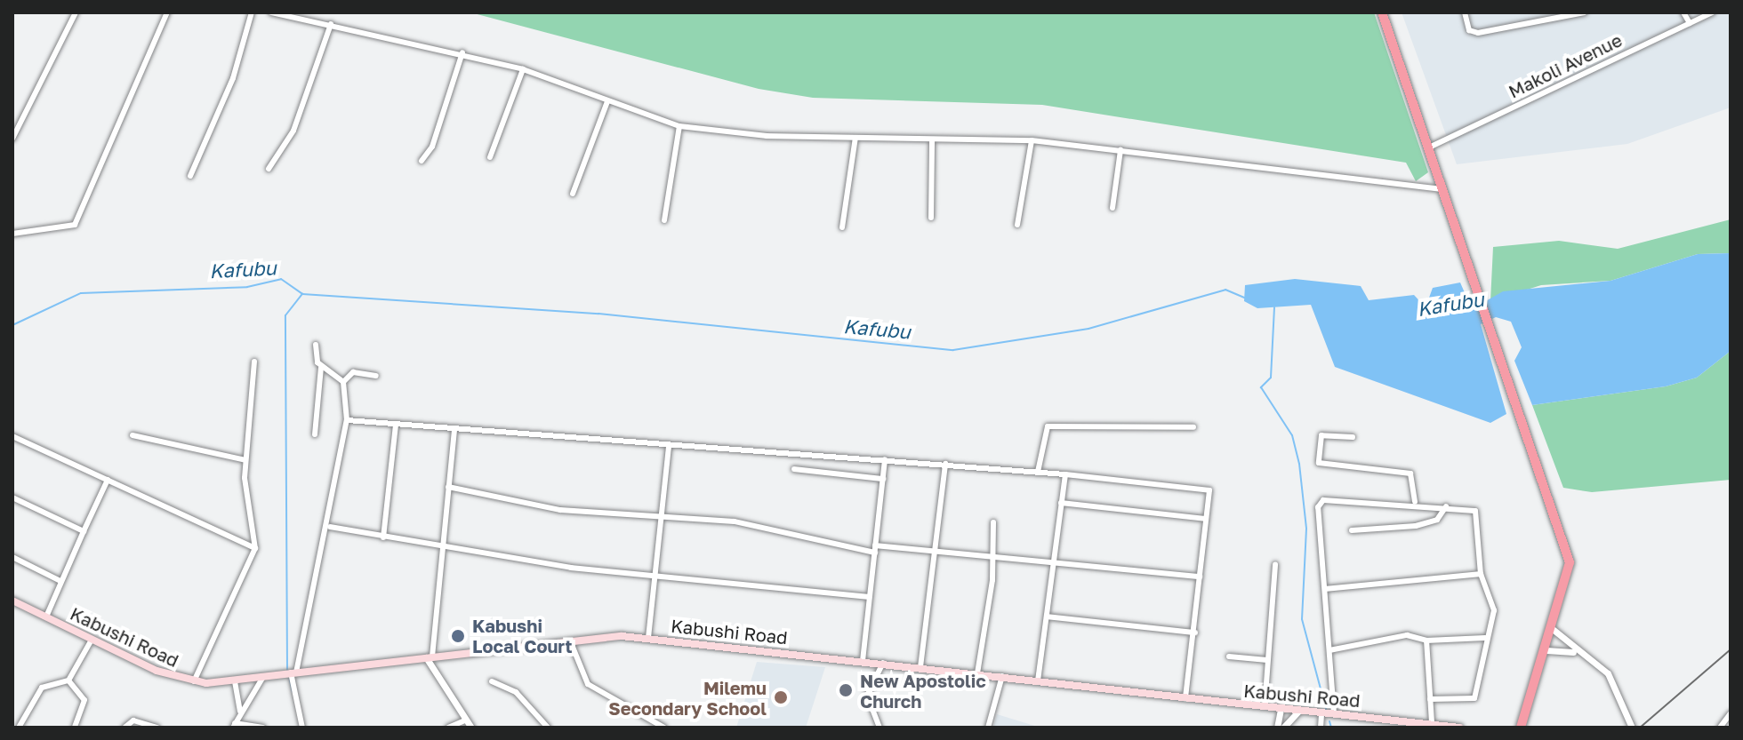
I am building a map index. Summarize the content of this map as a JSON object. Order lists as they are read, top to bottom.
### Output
{
  "streets": {
    "main road": ["Kabushi Road"],
    "street": ["Makoli Avenue"]
  },
  "water": ["Kafubu"],
  "places": ["Kabushi Local Court", "New Apostolic Church", "Milemu Secondary School"]
}
